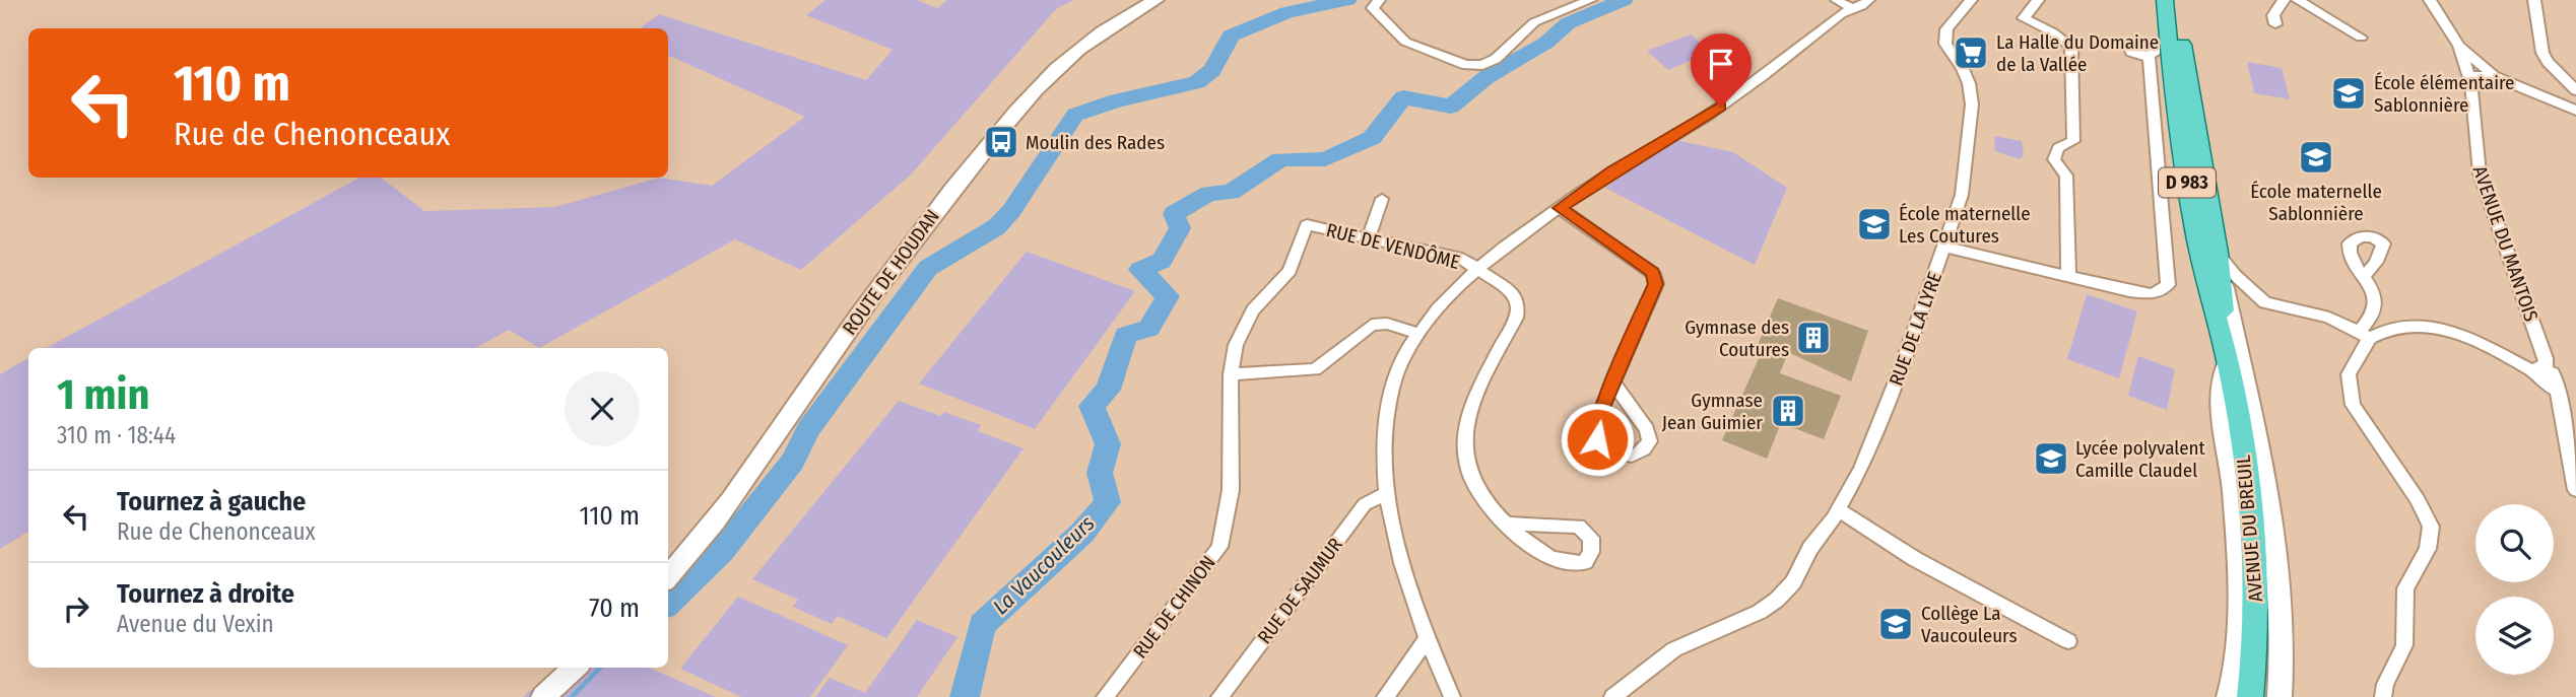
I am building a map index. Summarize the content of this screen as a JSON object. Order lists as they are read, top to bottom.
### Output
{
  "streets": {
    "main road": ["D 983", "AVENUE DU BREUIL"],
    "street": [
      "AVENUE DU MANTOIS",
      "RUE DE VENDÔME",
      "ROUTE DE HOUDAN",
      "RUE DE LA LYRE",
      "RUE DE SAUMUR",
      "RUE DE CHINON"
    ]
  },
  "crossings": [
    ["RUE DE VENDÔME", "RUE DE CHINON"]
  ],
  "water": ["La Vaucouleurs"],
  "places": {
    "supermarket": ["La Halle du Domaine de la Vallée"],
    "school or university": [
      "École élémentaire Sablonnière",
      "École maternelle Sablonnière",
      "École maternelle Les Coutures",
      "Lycée polyvalent Camille Claudel",
      "Collège La Vaucouleurs"
    ],
    "bus stop": ["Moulin des Rades"],
    "building": ["Gymnase des Coutures", "Gymnase Jean Guimier"]
  },
  "page": {
    "turn": ["110 m", "Rue de Chenonceaux"],
    "heading": ["1 min", "310 m · 18:44"],
    "list": [
      {
        "name": "Tournez à gauche",
        "note": "Rue de Chenonceaux",
        "value": "110 m"
      },
      {
        "name": "Tournez à droite",
        "note": "Avenue du Vexin",
        "value": "70 m"
      }
    ]
  }
}
